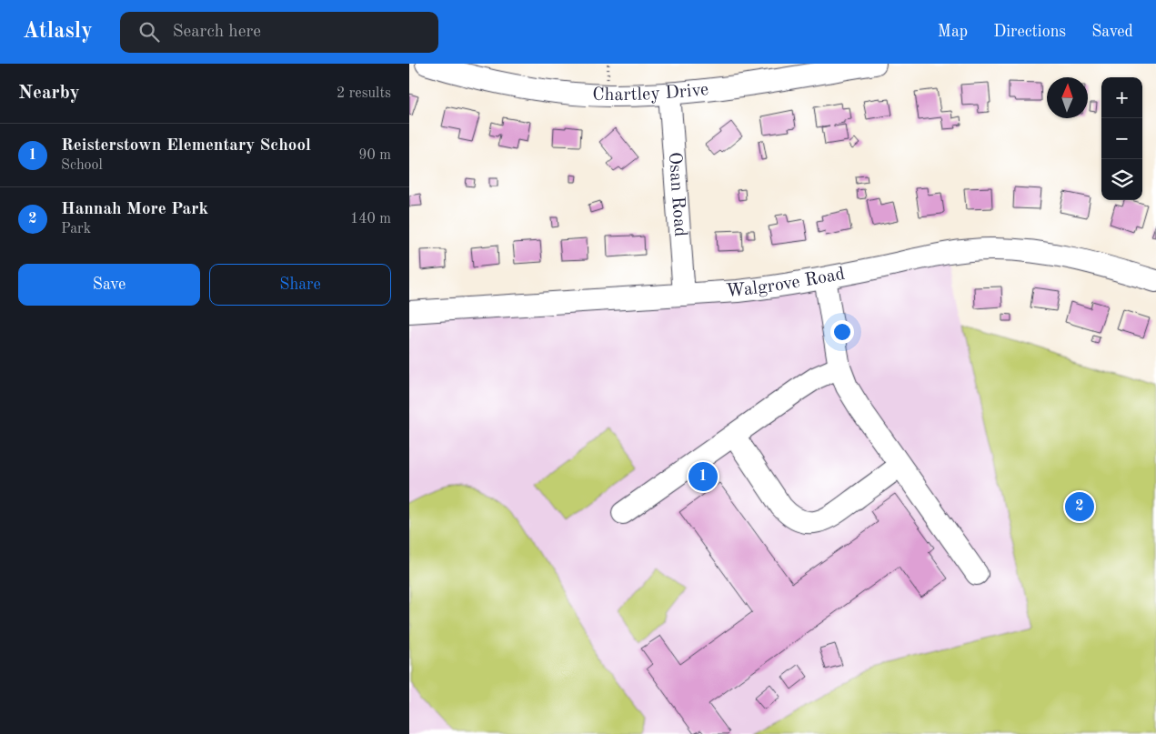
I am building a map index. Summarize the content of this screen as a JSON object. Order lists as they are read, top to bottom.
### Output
{
  "streets": {
    "street": ["Chartley Drive", "Osan Road", "Walgrove Road"]
  },
  "crossings": [
    ["Chartley Drive", "Osan Road"],
    ["Osan Road", "Walgrove Road"]
  ],
  "north": "top",
  "page": {
    "header": "Atlasly",
    "search": "Search here",
    "nav": ["Map", "Directions", "Saved"],
    "heading": ["Nearby", "2 results"],
    "map_buttons": ["+", "−"],
    "list": [
      {
        "mark": "1",
        "name": "Reisterstown Elementary School",
        "note": "School",
        "value": "90 m"
      },
      {
        "mark": "2",
        "name": "Hannah More Park",
        "note": "Park",
        "value": "140 m"
      }
    ],
    "buttons": ["Save", "Share"],
    "pins": ["1", "2"]
  }
}
